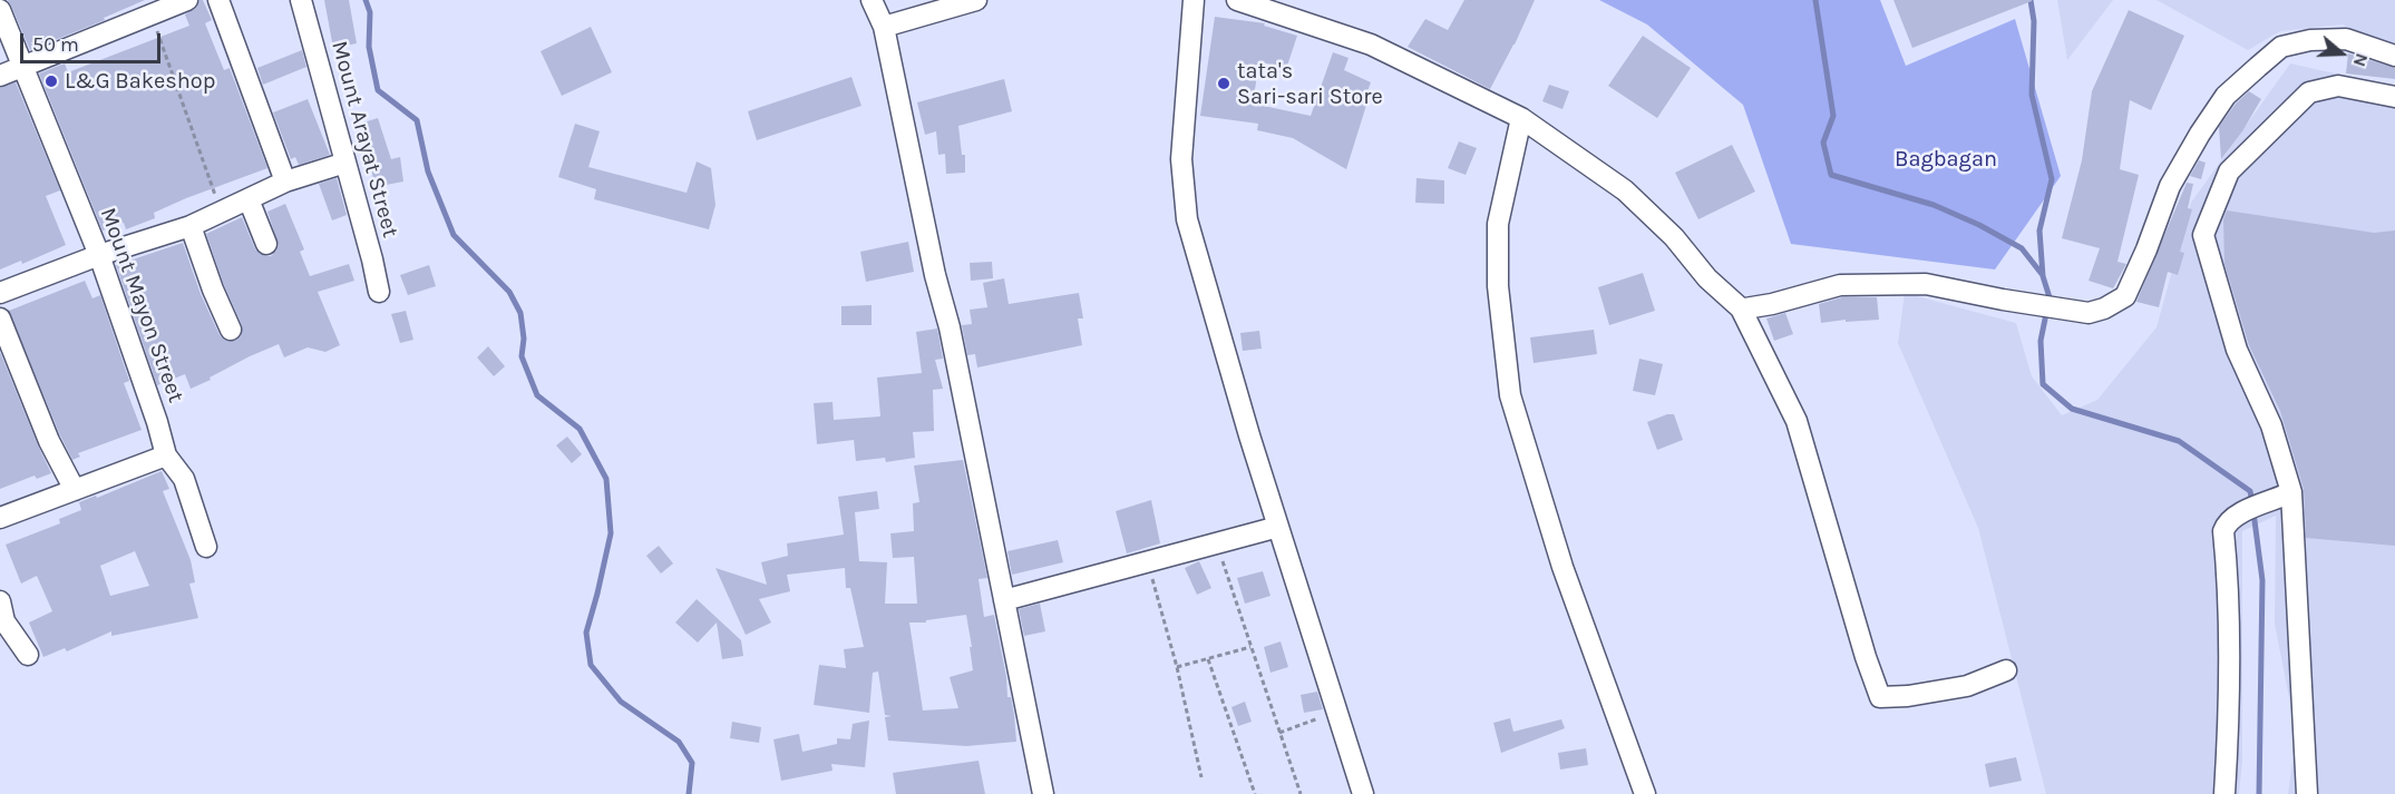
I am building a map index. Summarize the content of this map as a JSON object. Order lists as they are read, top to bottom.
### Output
{
  "streets": {
    "street": ["Mount Arayat Street", "Mount Mayon Street"]
  },
  "parks": ["Bagbagan"],
  "places": ["L&G Bakeshop", "tata's Sari-sari Store"],
  "scale_bar": "50 m",
  "north": "right"
}
